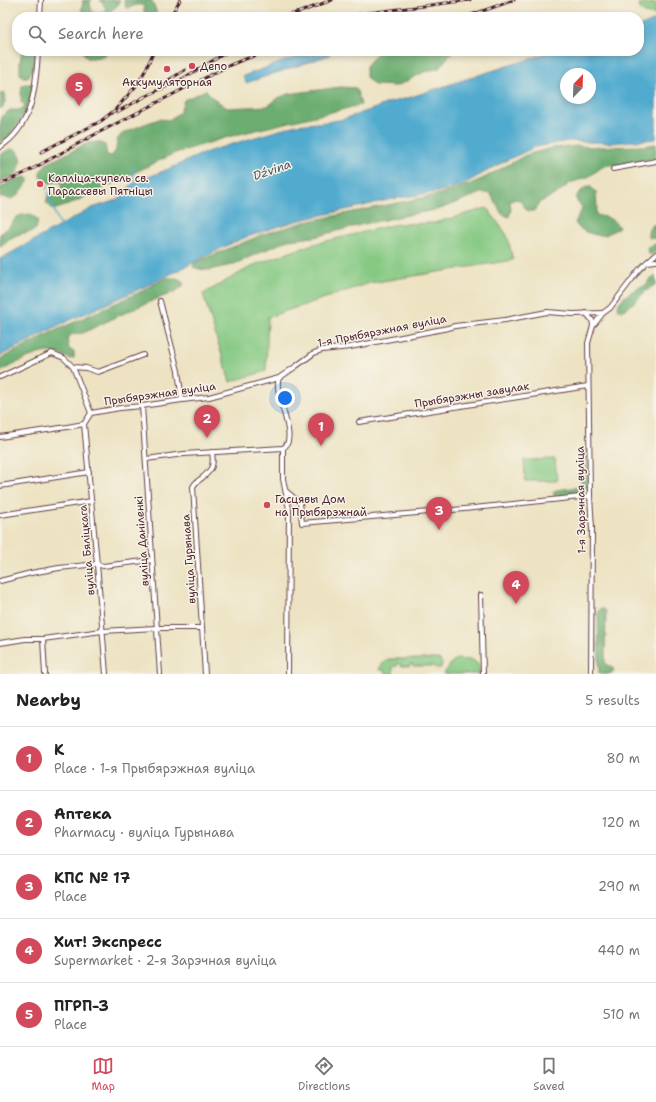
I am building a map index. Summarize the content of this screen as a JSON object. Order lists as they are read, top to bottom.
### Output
{
  "streets": {
    "street": [
      "1-я Прыбярэжная вуліца",
      "Прыбярэжная вуліца",
      "Прыбярэжны завулак",
      "1-я Зарэчная вуліца",
      "вуліца Даніленкі",
      "вуліца Бяліцкага",
      "вуліца Гурынава"
    ]
  },
  "crossings": [
    ["1-я Прыбярэжная вуліца", "Прыбярэжная вуліца"],
    ["1-я Прыбярэжная вуліца", "1-я Зарэчная вуліца"],
    ["Прыбярэжная вуліца", "вуліца Даніленкі"],
    ["Прыбярэжная вуліца", "вуліца Бяліцкага"],
    ["Прыбярэжны завулак", "1-я Зарэчная вуліца"]
  ],
  "water": ["Dźvina"],
  "places": [
    "Депо",
    "Аккумуляторная",
    "Капліца-купель св. Параскевы Пятніцы",
    "Гасцявы Дом на Прыбярэжнай"
  ],
  "north": "top right",
  "page": {
    "search": "Search here",
    "pins": [
      "5",
      "2",
      "1",
      "3",
      "4"
    ],
    "heading": ["Nearby", "5 results"],
    "list": [
      {
        "mark": "1",
        "name": "К",
        "note": "Place · 1-я Прыбярэжная вуліца",
        "value": "80 m"
      },
      {
        "mark": "2",
        "name": "Аптека",
        "note": "Pharmacy · вуліца Гурынава",
        "value": "120 m"
      },
      {
        "mark": "3",
        "name": "КПС № 17",
        "note": "Place",
        "value": "290 m"
      },
      {
        "mark": "4",
        "name": "Хит! Экспресс",
        "note": "Supermarket · 2-я Зарэчная вуліца",
        "value": "440 m"
      },
      {
        "mark": "5",
        "name": "ПГРП-3",
        "note": "Place",
        "value": "510 m"
      }
    ],
    "nav": ["Map", "Directions", "Saved"]
  }
}
